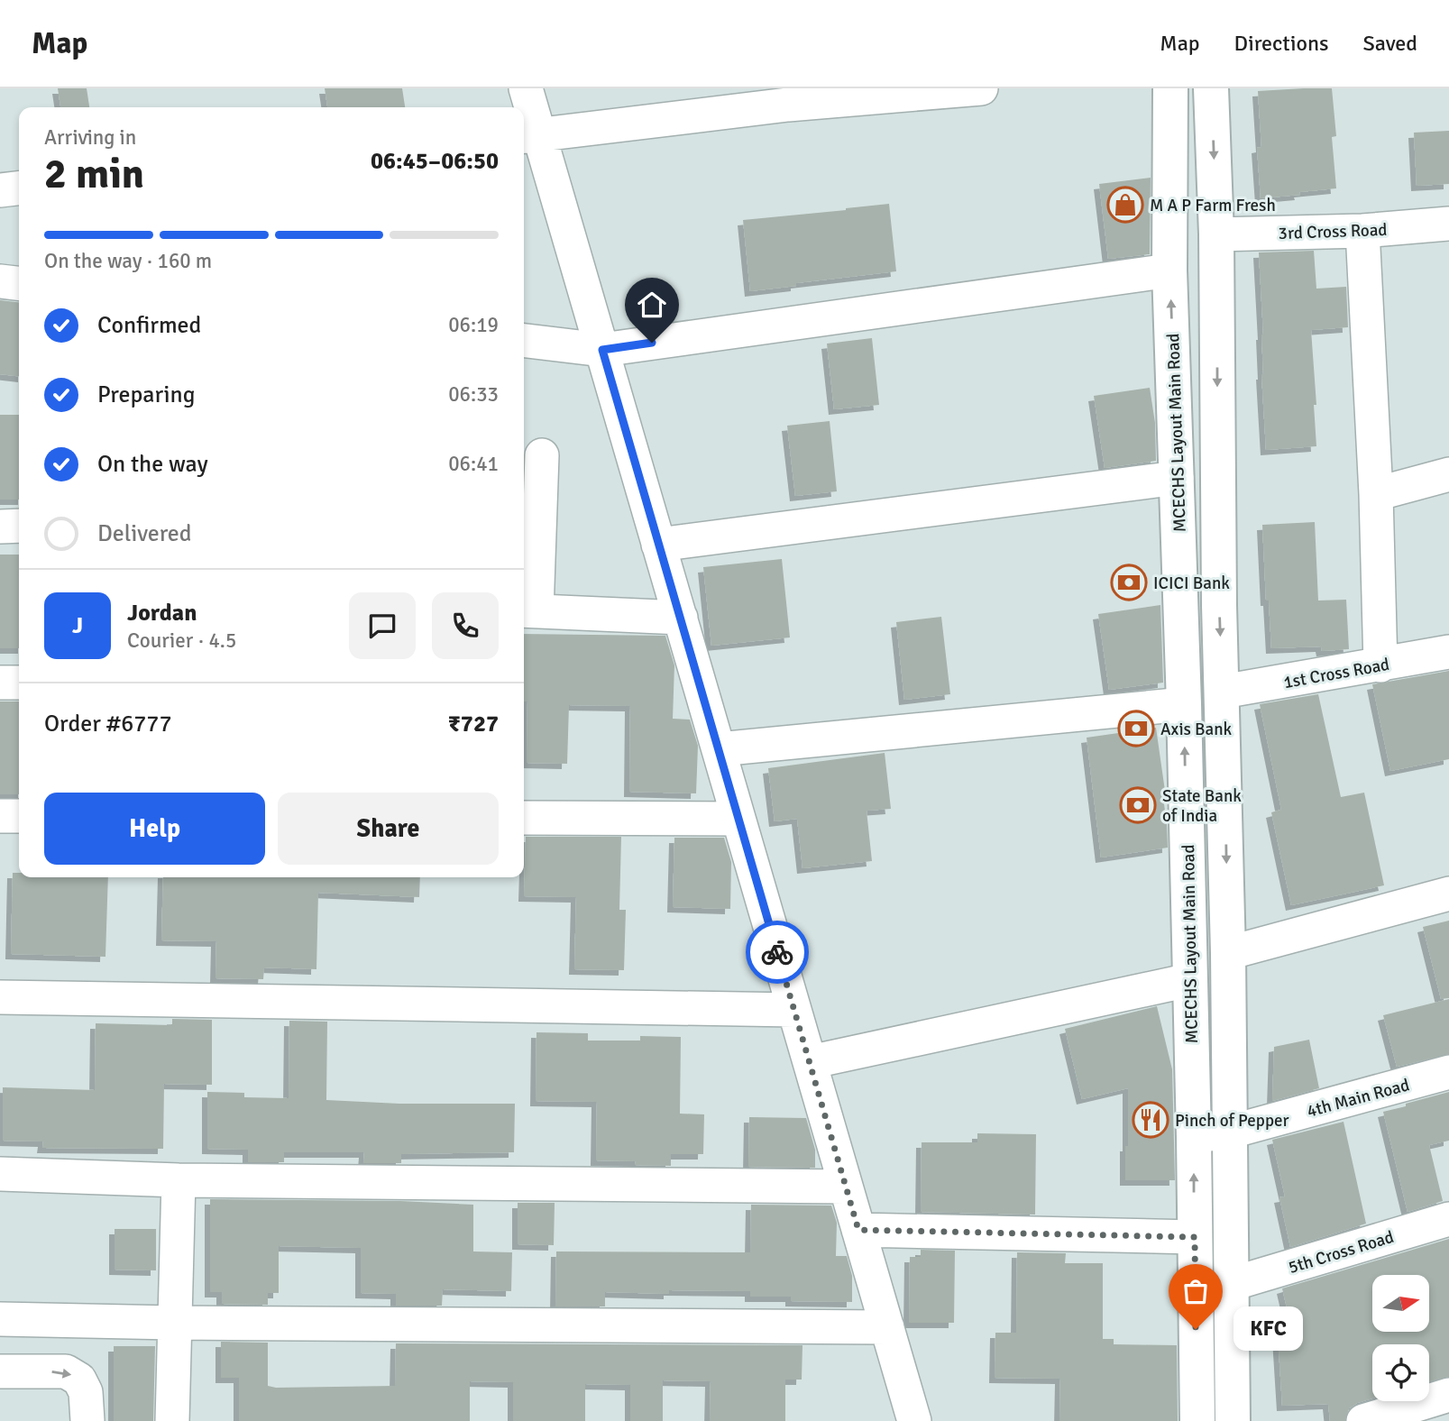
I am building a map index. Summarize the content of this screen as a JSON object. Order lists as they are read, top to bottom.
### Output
{
  "streets": {
    "main road": ["MCECHS Layout Main Road"],
    "street": [
      "3rd Cross Road",
      "1st Cross Road",
      "4th Main Road",
      "5th Cross Road"
    ]
  },
  "crossings": [
    ["MCECHS Layout Main Road", "4th Main Road"]
  ],
  "places": {
    "shop": ["M A P Farm Fresh"],
    "bank": ["ICICI Bank", "Axis Bank", "State Bank of India"],
    "restaurant": ["Pinch of Pepper"],
    "other": ["KFC"]
  },
  "north": "right",
  "page": {
    "header": "Map",
    "nav": ["Map", "Directions", "Saved"],
    "heading": ["2 min", "Arriving in", "06:45–06:50"],
    "panel": [
      "Jordan",
      "Courier · 4.5",
      "Order #6777",
      "₹727"
    ],
    "bar": "On the way · 160 m",
    "list": [
      ["Confirmed", "06:19"],
      ["Preparing", "06:33"],
      ["On the way", "06:41"],
      "Delivered"
    ],
    "round": "J",
    "buttons": ["Help", "Share"],
    "bubble": "KFC"
  }
}
